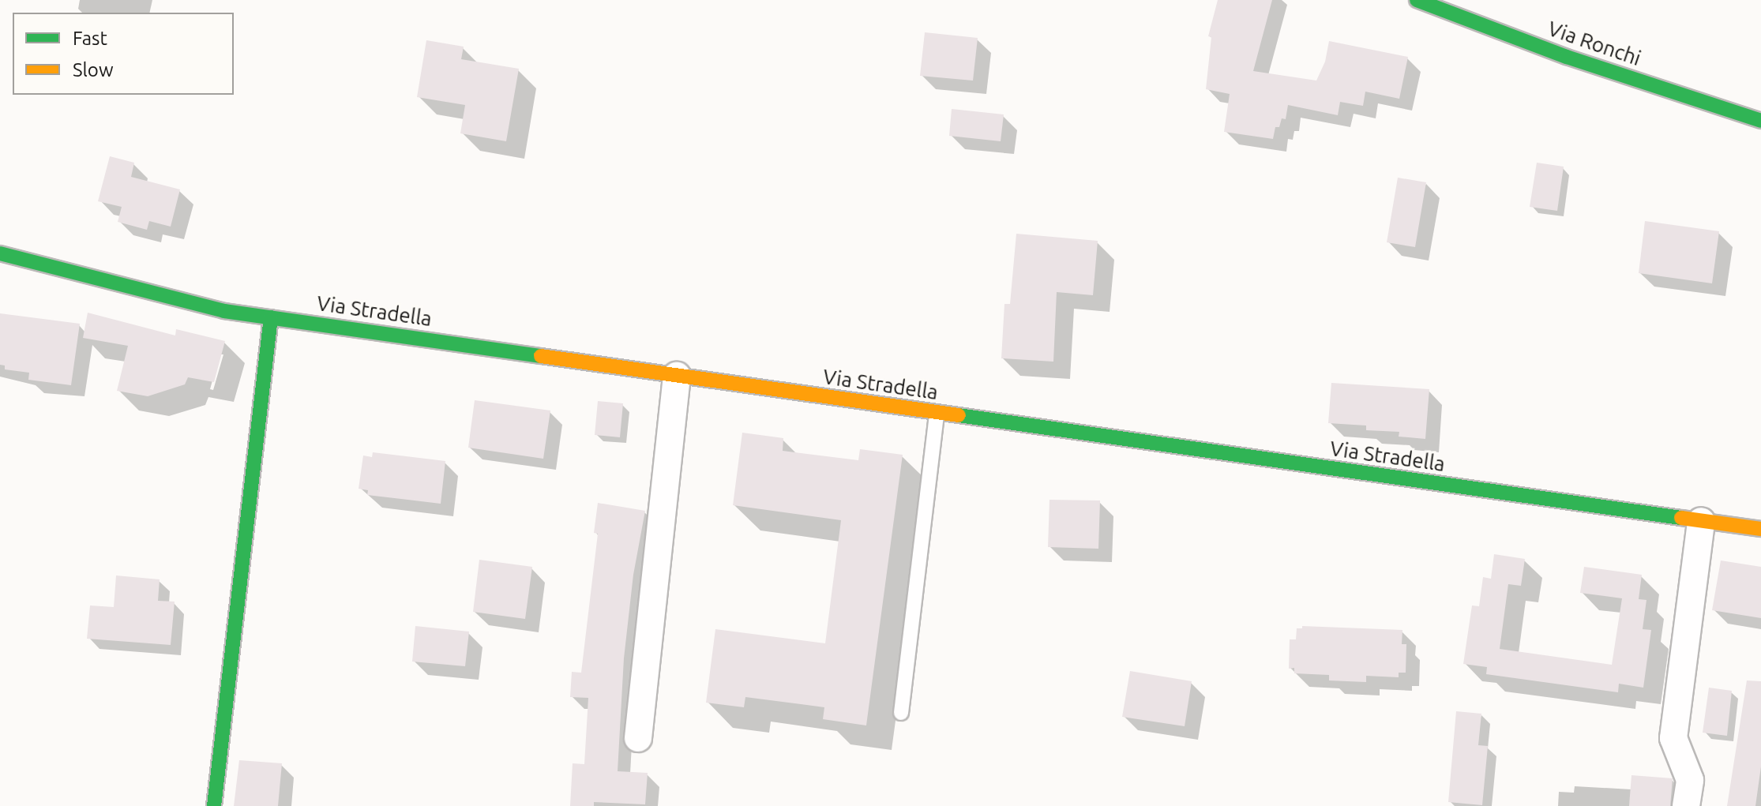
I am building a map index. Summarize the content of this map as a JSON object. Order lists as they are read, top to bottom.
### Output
{
  "streets": {
    "street": ["Via Ronchi", "Via Stradella"]
  },
  "legend": ["Fast", "Slow"]
}
